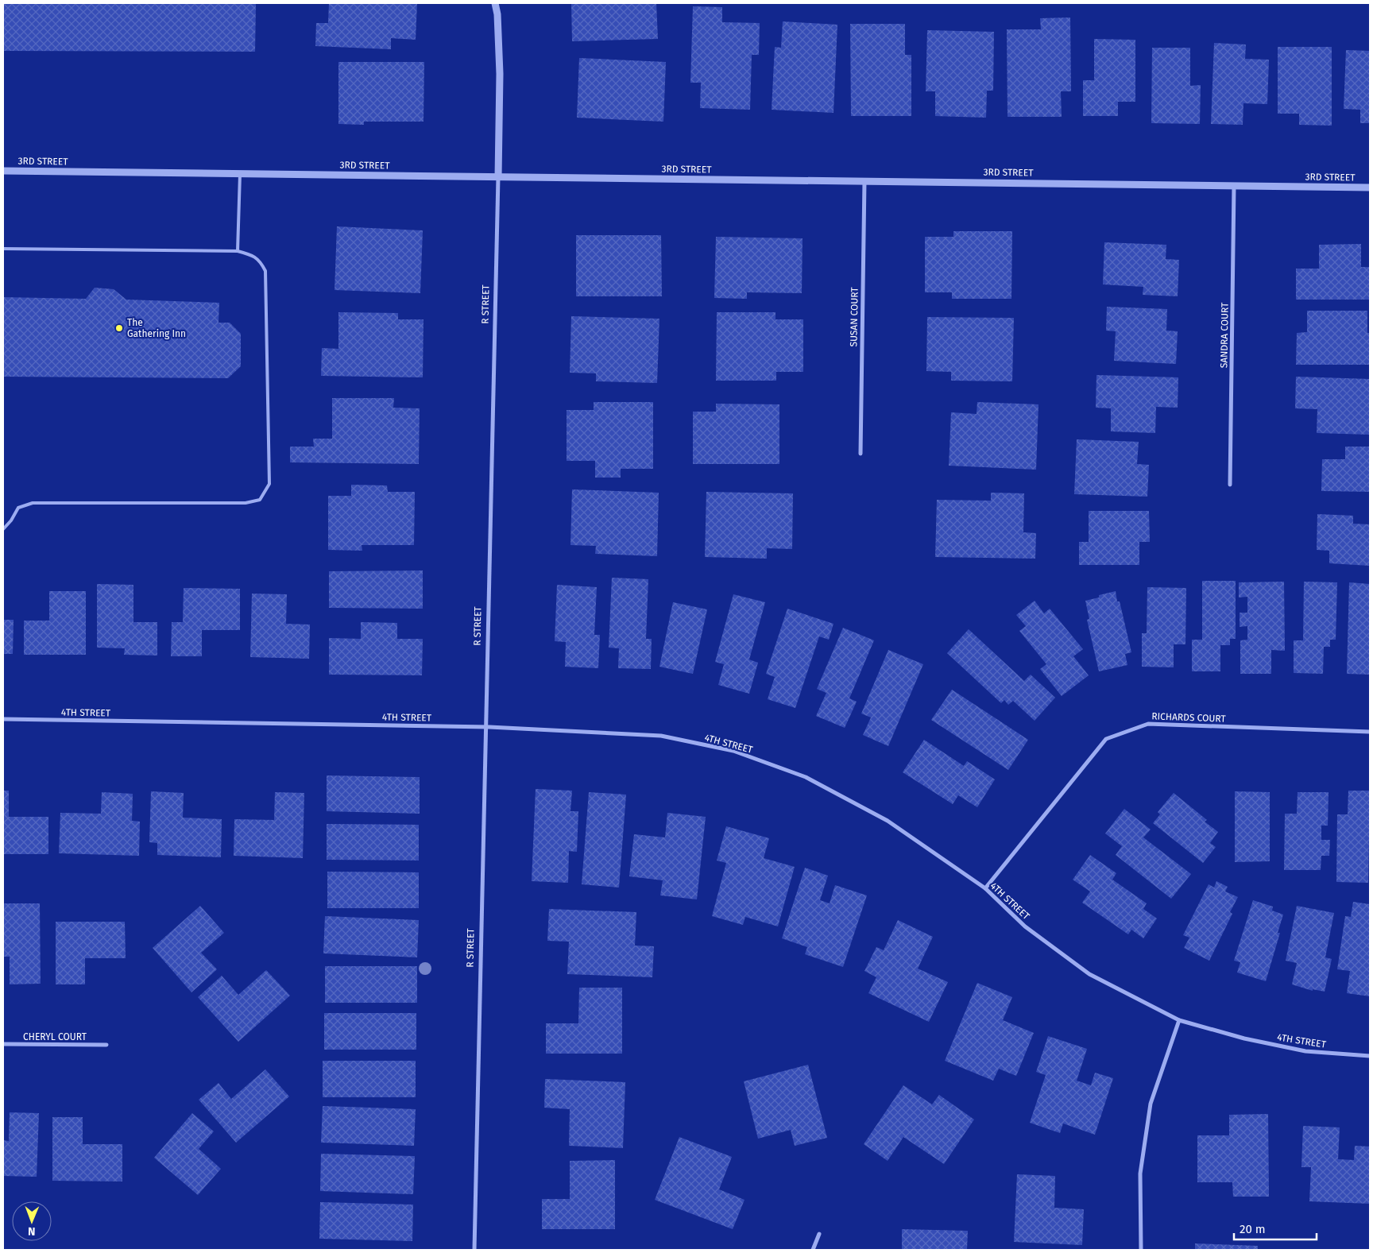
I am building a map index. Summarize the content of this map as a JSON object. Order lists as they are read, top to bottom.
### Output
{
  "streets": {
    "street": [
      "3RD STREET",
      "R STREET",
      "SUSAN COURT",
      "SANDRA COURT",
      "4TH STREET",
      "RICHARDS COURT",
      "CHERYL COURT"
    ]
  },
  "crossings": [
    ["3RD STREET", "R STREET"],
    ["3RD STREET", "SUSAN COURT"],
    ["3RD STREET", "SANDRA COURT"],
    ["R STREET", "4TH STREET"],
    ["4TH STREET", "RICHARDS COURT"]
  ],
  "places": ["The Gathering Inn"],
  "scale_bar": "20 m",
  "north": "bottom"
}
